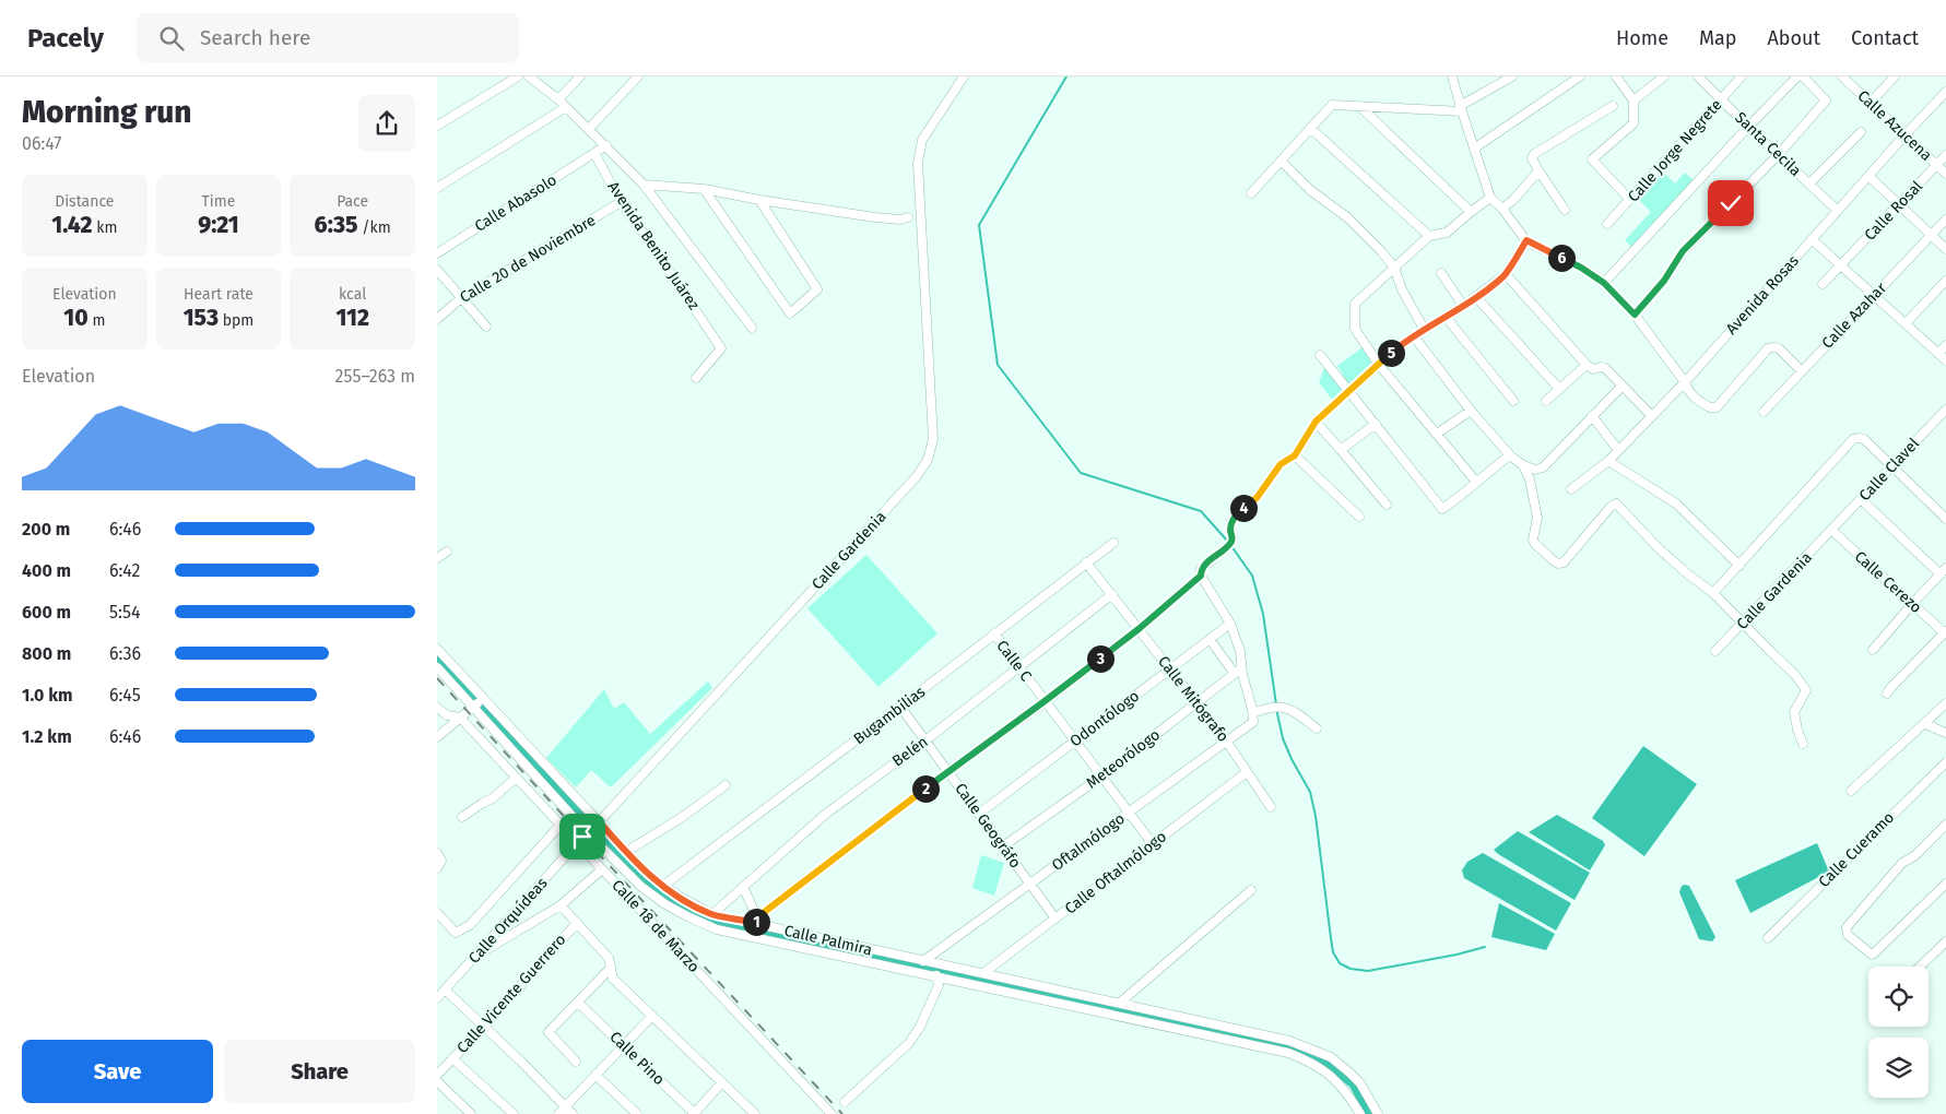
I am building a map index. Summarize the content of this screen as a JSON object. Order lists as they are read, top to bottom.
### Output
{
  "streets": {
    "street": [
      "Calle Azucena",
      "Santa Cecila",
      "Calle Jorge Negrete",
      "Calle Abasolo",
      "Calle Rosal",
      "Avenida Benito Juárez",
      "Calle 20 de Noviembre",
      "Avenida Rosas",
      "Calle Azahar",
      "Calle Clavel",
      "Calle Gardenia",
      "Calle Cerezo",
      "Calle C",
      "Calle Mitógrafo",
      "Bugambilias",
      "Odontólogo",
      "Belén",
      "Meteorólogo",
      "Calle Geográfo",
      "Oftalmólogo",
      "Calle Cueramo",
      "Calle Oftalmólogo",
      "Calle Orquídeas",
      "Calle 18 de Marzo",
      "Calle Palmira",
      "Calle Vicente Guerrero",
      "Calle Pino"
    ]
  },
  "crossings": [
    ["Calle Azucena", "Calle Rosal"],
    ["Calle Azucena", "Avenida Rosas"],
    ["Santa Cecila", "Calle Jorge Negrete"],
    ["Santa Cecila", "Avenida Rosas"],
    ["Calle Abasolo", "Avenida Benito Juárez"],
    ["Avenida Benito Juárez", "Calle 20 de Noviembre"],
    ["Calle Clavel", "Calle Gardenia"],
    ["Calle Clavel", "Calle Cerezo"],
    ["Calle Gardenia", "Calle Cerezo"],
    ["Calle Gardenia", "Calle Orquídeas"],
    ["Calle Gardenia", "Calle Palmira"],
    ["Calle C", "Bugambilias"],
    ["Calle C", "Odontólogo"],
    ["Calle C", "Belén"],
    ["Calle C", "Meteorólogo"],
    ["Calle C", "Oftalmólogo"],
    ["Calle C", "Calle Oftalmólogo"],
    ["Calle Mitógrafo", "Bugambilias"],
    ["Calle Mitógrafo", "Odontólogo"],
    ["Calle Mitógrafo", "Belén"],
    ["Calle Mitógrafo", "Meteorólogo"],
    ["Calle Mitógrafo", "Oftalmólogo"],
    ["Calle Mitógrafo", "Calle Oftalmólogo"],
    ["Bugambilias", "Calle Geográfo"],
    ["Bugambilias", "Calle Palmira"],
    ["Odontólogo", "Calle Geográfo"],
    ["Belén", "Calle Geográfo"],
    ["Belén", "Calle Palmira"],
    ["Meteorólogo", "Calle Geográfo"],
    ["Calle Geográfo", "Oftalmólogo"],
    ["Calle Geográfo", "Calle Oftalmólogo"],
    ["Oftalmólogo", "Calle Palmira"],
    ["Calle Oftalmólogo", "Calle Palmira"],
    ["Calle Orquídeas", "Calle 18 de Marzo"]
  ],
  "page": {
    "header": "Pacely",
    "search": "Search here",
    "nav": [
      "Home",
      "Map",
      "About",
      "Contact"
    ],
    "heading": ["Morning run", "06:47"],
    "stats": [
      ["Distance", "1.42 km"],
      ["Time", "9:21"],
      ["Pace", "6:35 /km"],
      ["Elevation", "10 m"],
      ["Heart rate", "153 bpm"],
      ["kcal", "112"]
    ],
    "pins": [
      "6",
      "5",
      "4",
      "3",
      "2",
      "1"
    ],
    "chart": ["Elevation", "255–263 m"],
    "list": [
      {
        "name": "200 m",
        "note": "6:46"
      },
      {
        "name": "400 m",
        "note": "6:42"
      },
      {
        "name": "600 m",
        "note": "5:54"
      },
      {
        "name": "800 m",
        "note": "6:36"
      },
      {
        "name": "1.0 km",
        "note": "6:45"
      },
      {
        "name": "1.2 km",
        "note": "6:46"
      }
    ],
    "buttons": ["Save", "Share"]
  }
}
